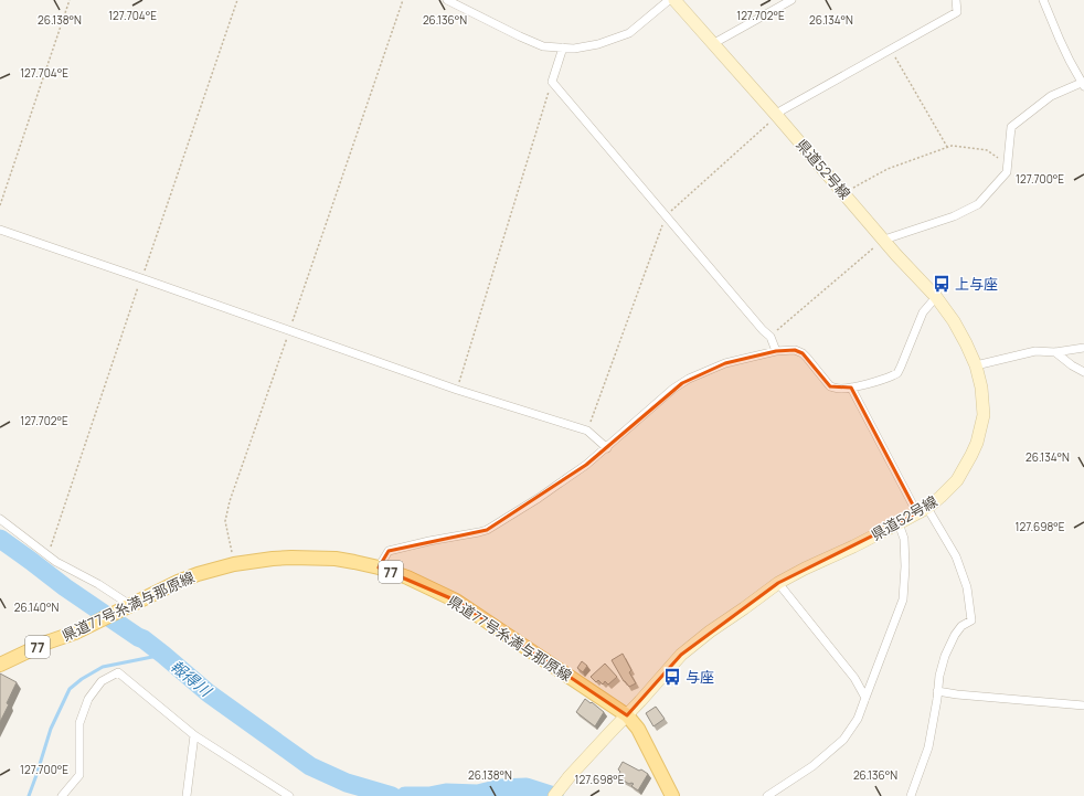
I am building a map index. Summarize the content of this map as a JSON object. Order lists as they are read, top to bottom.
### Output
{
  "streets": {
    "main road": ["県道52号線", "77", "県道77号糸満与那原線"]
  },
  "crossings": [
    ["県道52号線", "県道77号糸満与那原線"]
  ],
  "water": ["報得川"],
  "places": {
    "bus stop": ["上与座", "与座"]
  },
  "coordinates": [
    "127.704°E",
    "127.702°E",
    "26.138°N",
    "26.136°N",
    "26.134°N",
    "127.700°E",
    "127.698°E",
    "26.140°N"
  ]
}
